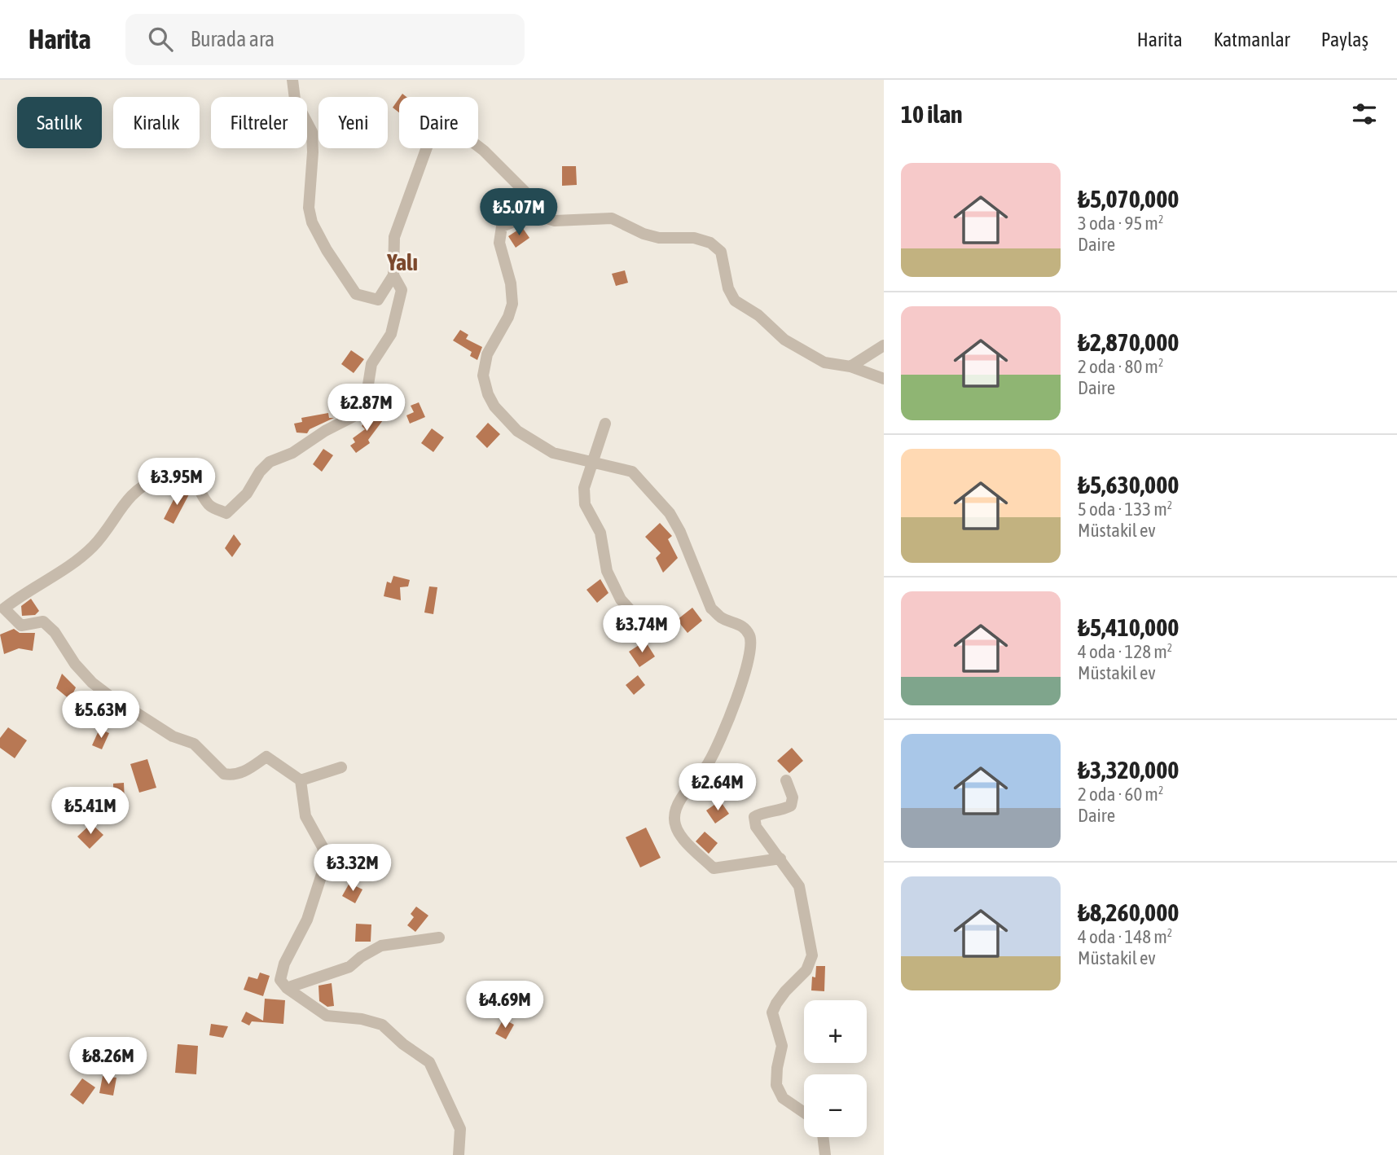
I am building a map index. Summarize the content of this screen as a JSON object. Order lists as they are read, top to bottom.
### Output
{
  "districts": ["Yalı"],
  "page": {
    "header": "Harita",
    "search": "Burada ara",
    "nav": ["Harita", "Katmanlar", "Paylaş"],
    "heading": "10 ilan",
    "chip": [
      "Satılık",
      "Kiralık",
      "Filtreler",
      "Yeni",
      "Daire"
    ],
    "list": [
      {
        "name": "₺5,070,000",
        "note": "3 oda · 95 m² · Daire"
      },
      {
        "name": "₺2,870,000",
        "note": "2 oda · 80 m² · Daire"
      },
      {
        "name": "₺5,630,000",
        "note": "5 oda · 133 m² · Müstakil ev"
      },
      {
        "name": "₺5,410,000",
        "note": "4 oda · 128 m² · Müstakil ev"
      },
      {
        "name": "₺3,320,000",
        "note": "2 oda · 60 m² · Daire"
      },
      {
        "name": "₺8,260,000",
        "note": "4 oda · 148 m² · Müstakil ev"
      }
    ],
    "price": [
      "₺5.07M",
      "₺2.87M",
      "₺3.95M",
      "₺3.74M",
      "₺5.63M",
      "₺2.64M",
      "₺5.41M",
      "₺3.32M",
      "₺4.69M",
      "₺8.26M"
    ],
    "map_buttons": ["+", "−"]
  }
}
